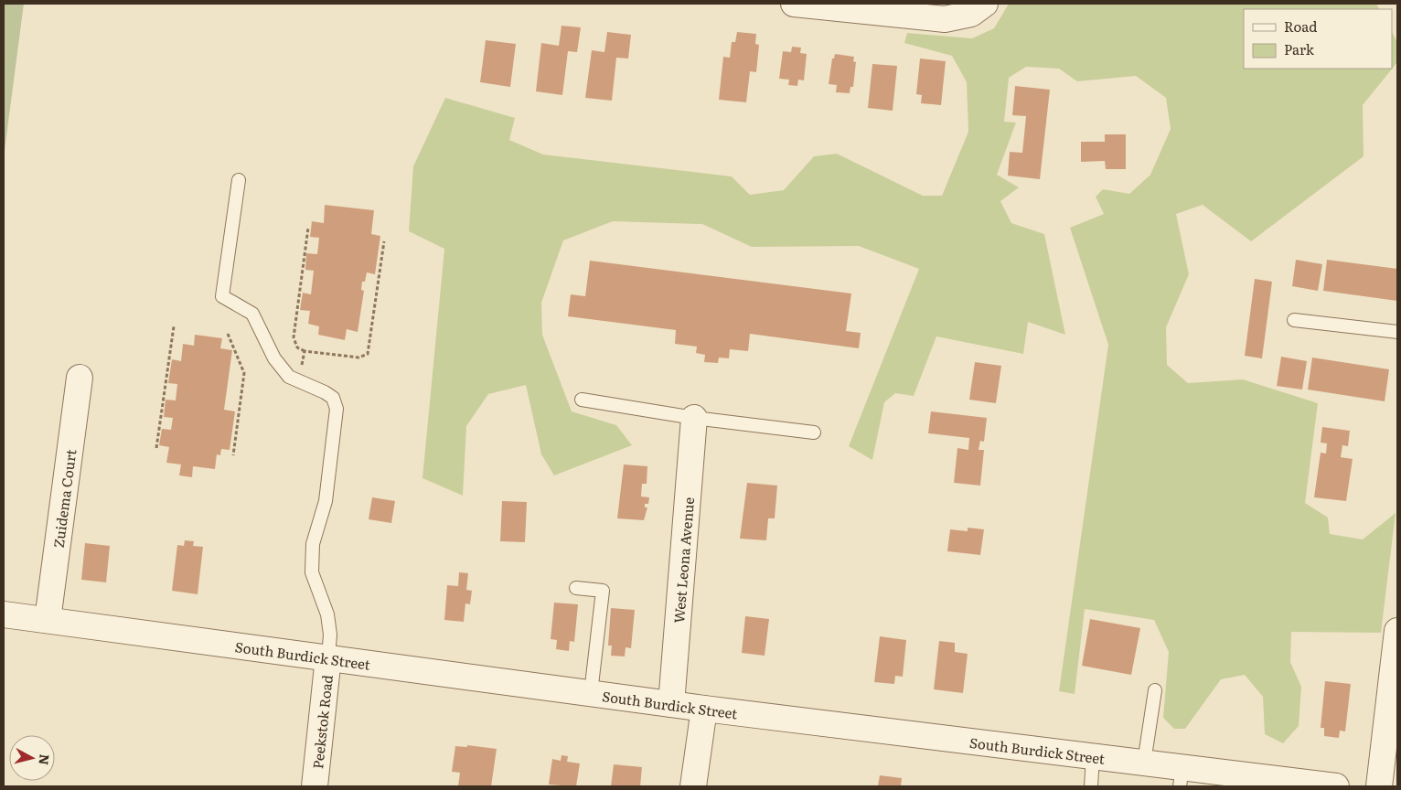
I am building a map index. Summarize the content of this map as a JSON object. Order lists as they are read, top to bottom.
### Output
{
  "streets": {
    "street": [
      "Zuidema Court",
      "West Leona Avenue",
      "South Burdick Street",
      "Peekstok Road"
    ]
  },
  "crossings": [
    ["Zuidema Court", "South Burdick Street"],
    ["West Leona Avenue", "South Burdick Street"],
    ["South Burdick Street", "Peekstok Road"]
  ],
  "legend": ["Road", "Park"],
  "north": "right"
}
